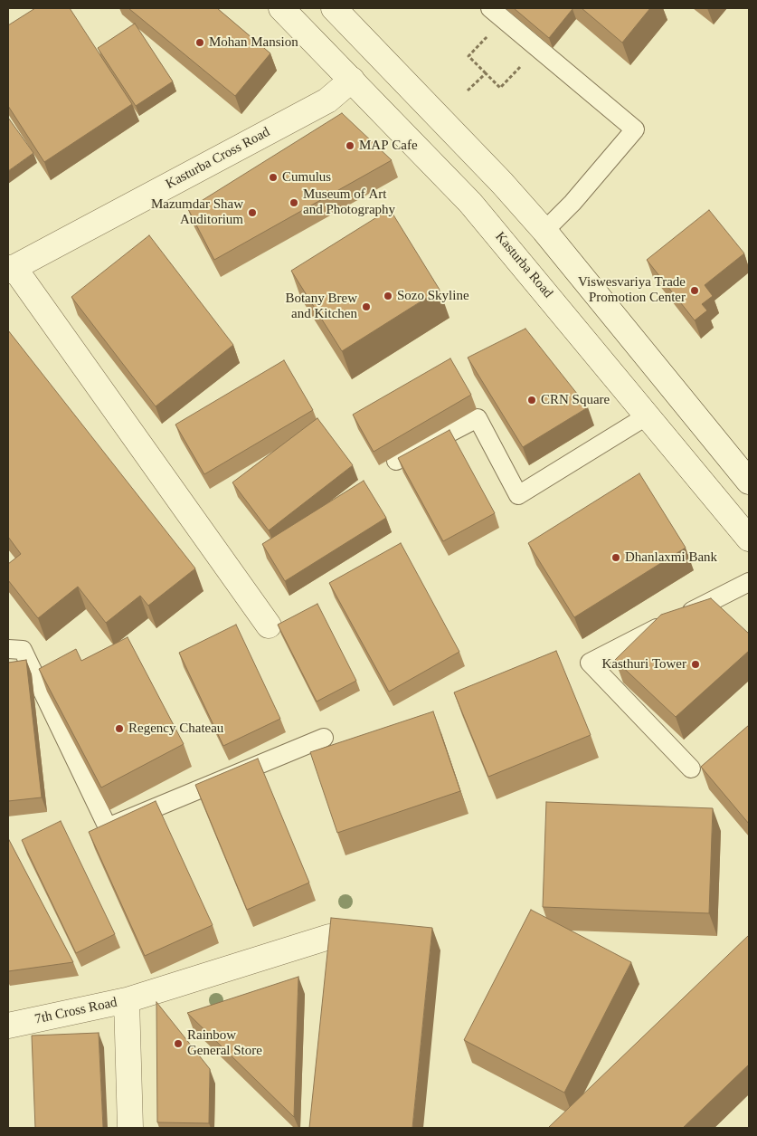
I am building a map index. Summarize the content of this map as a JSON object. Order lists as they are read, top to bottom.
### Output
{
  "streets": {
    "main road": ["Kasturba Cross Road", "Kasturba Road", "7th Cross Road"]
  },
  "crossings": [
    ["Kasturba Cross Road", "Kasturba Road"]
  ],
  "places": [
    "Mohan Mansion",
    "MAP Cafe",
    "Cumulus",
    "Museum of Art and Photography",
    "Mazumdar Shaw Auditorium",
    "Viswesvariya Trade Promotion Center",
    "Sozo Skyline",
    "Botany Brew and Kitchen",
    "CRN Square",
    "Dhanlaxmi Bank",
    "Kasthuri Tower",
    "Regency Chateau",
    "Rainbow General Store"
  ]
}
